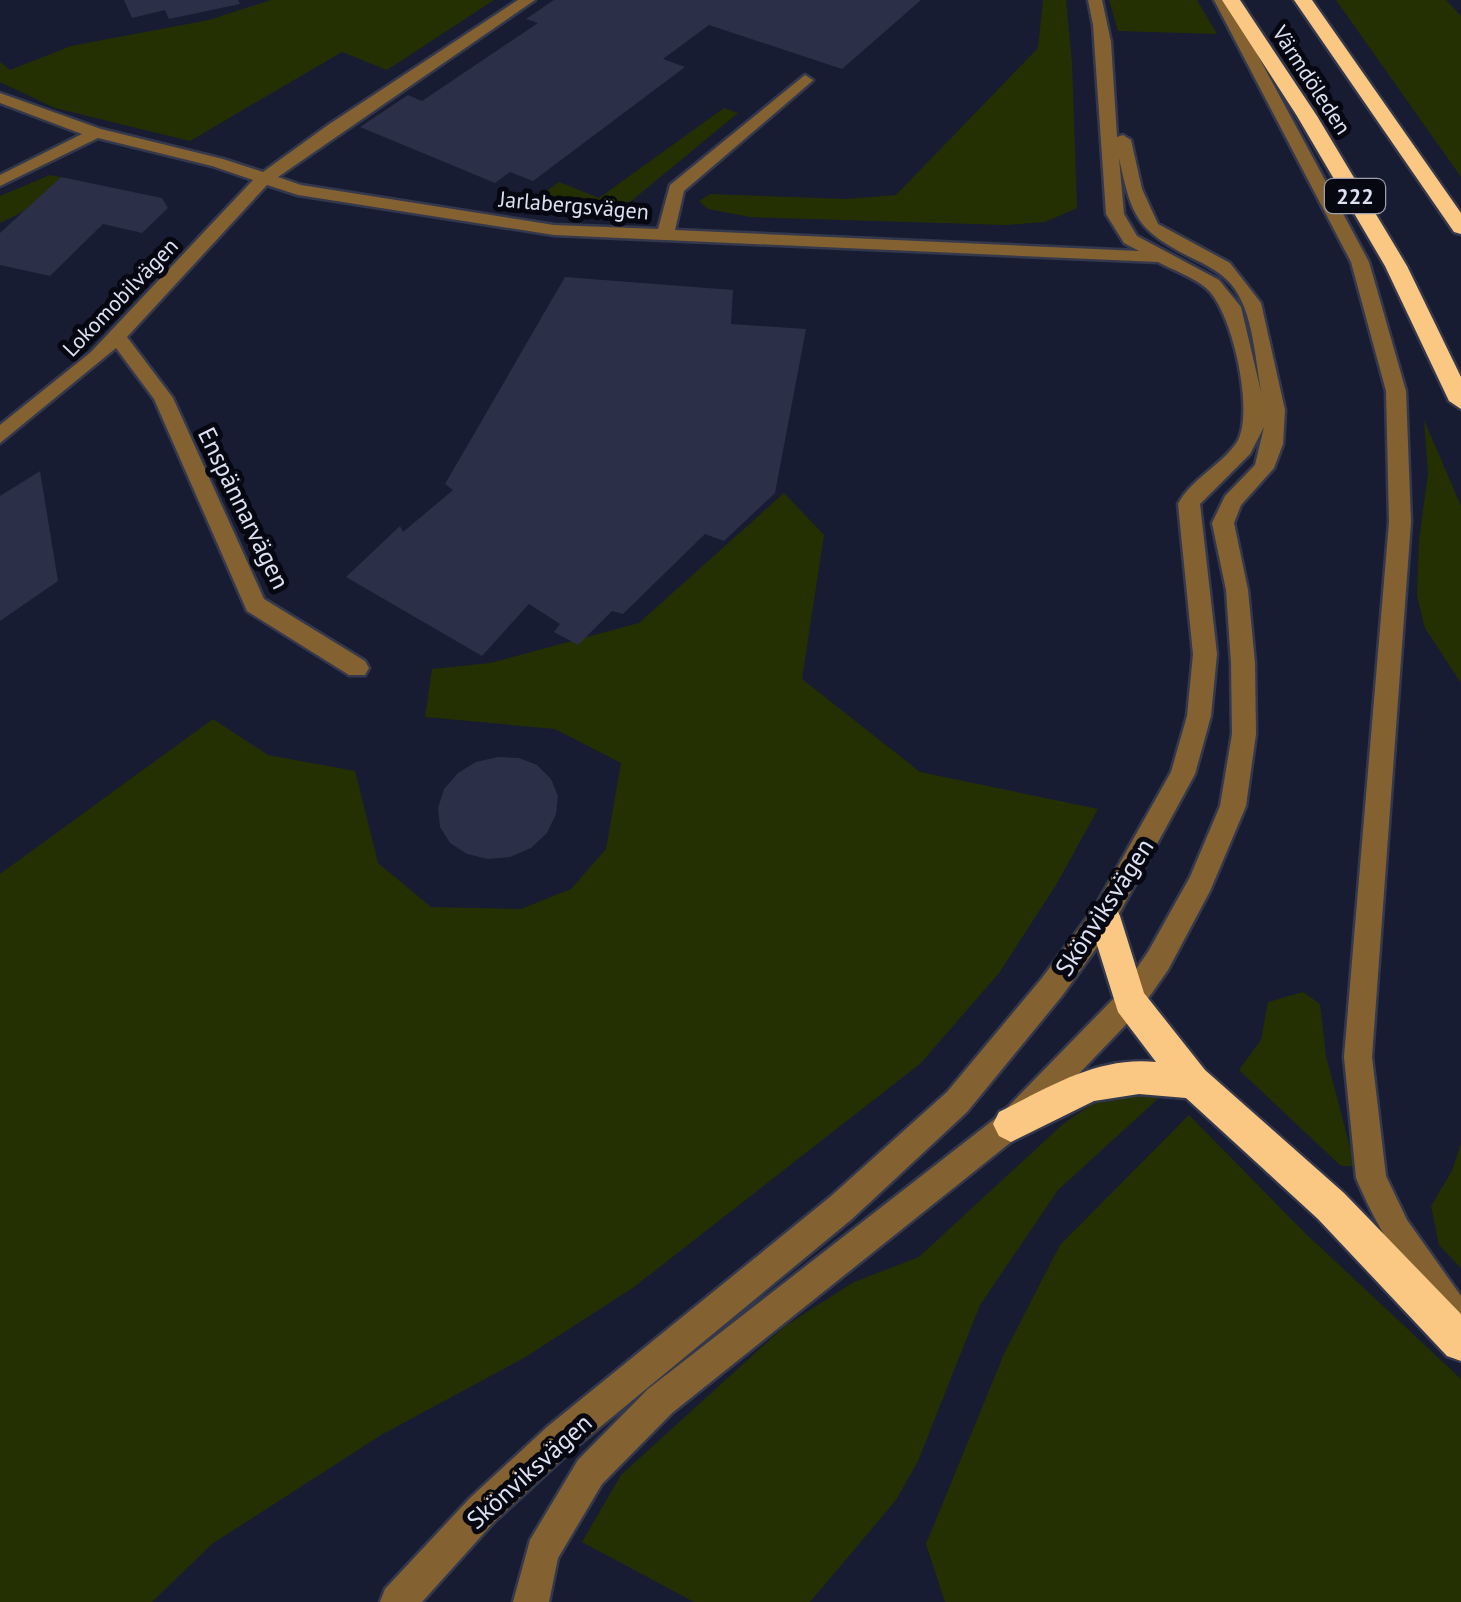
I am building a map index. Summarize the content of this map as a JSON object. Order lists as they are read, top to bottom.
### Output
{
  "streets": {
    "highway": ["Värmdöleden", "222"],
    "street": [
      "Jarlabergsvägen",
      "Lokomobilvägen",
      "Enspännarvägen",
      "Skönviksvägen"
    ]
  },
  "crossings": [
    ["Jarlabergsvägen", "Lokomobilvägen"],
    ["Jarlabergsvägen", "Skönviksvägen"],
    ["Lokomobilvägen", "Enspännarvägen"]
  ]
}
